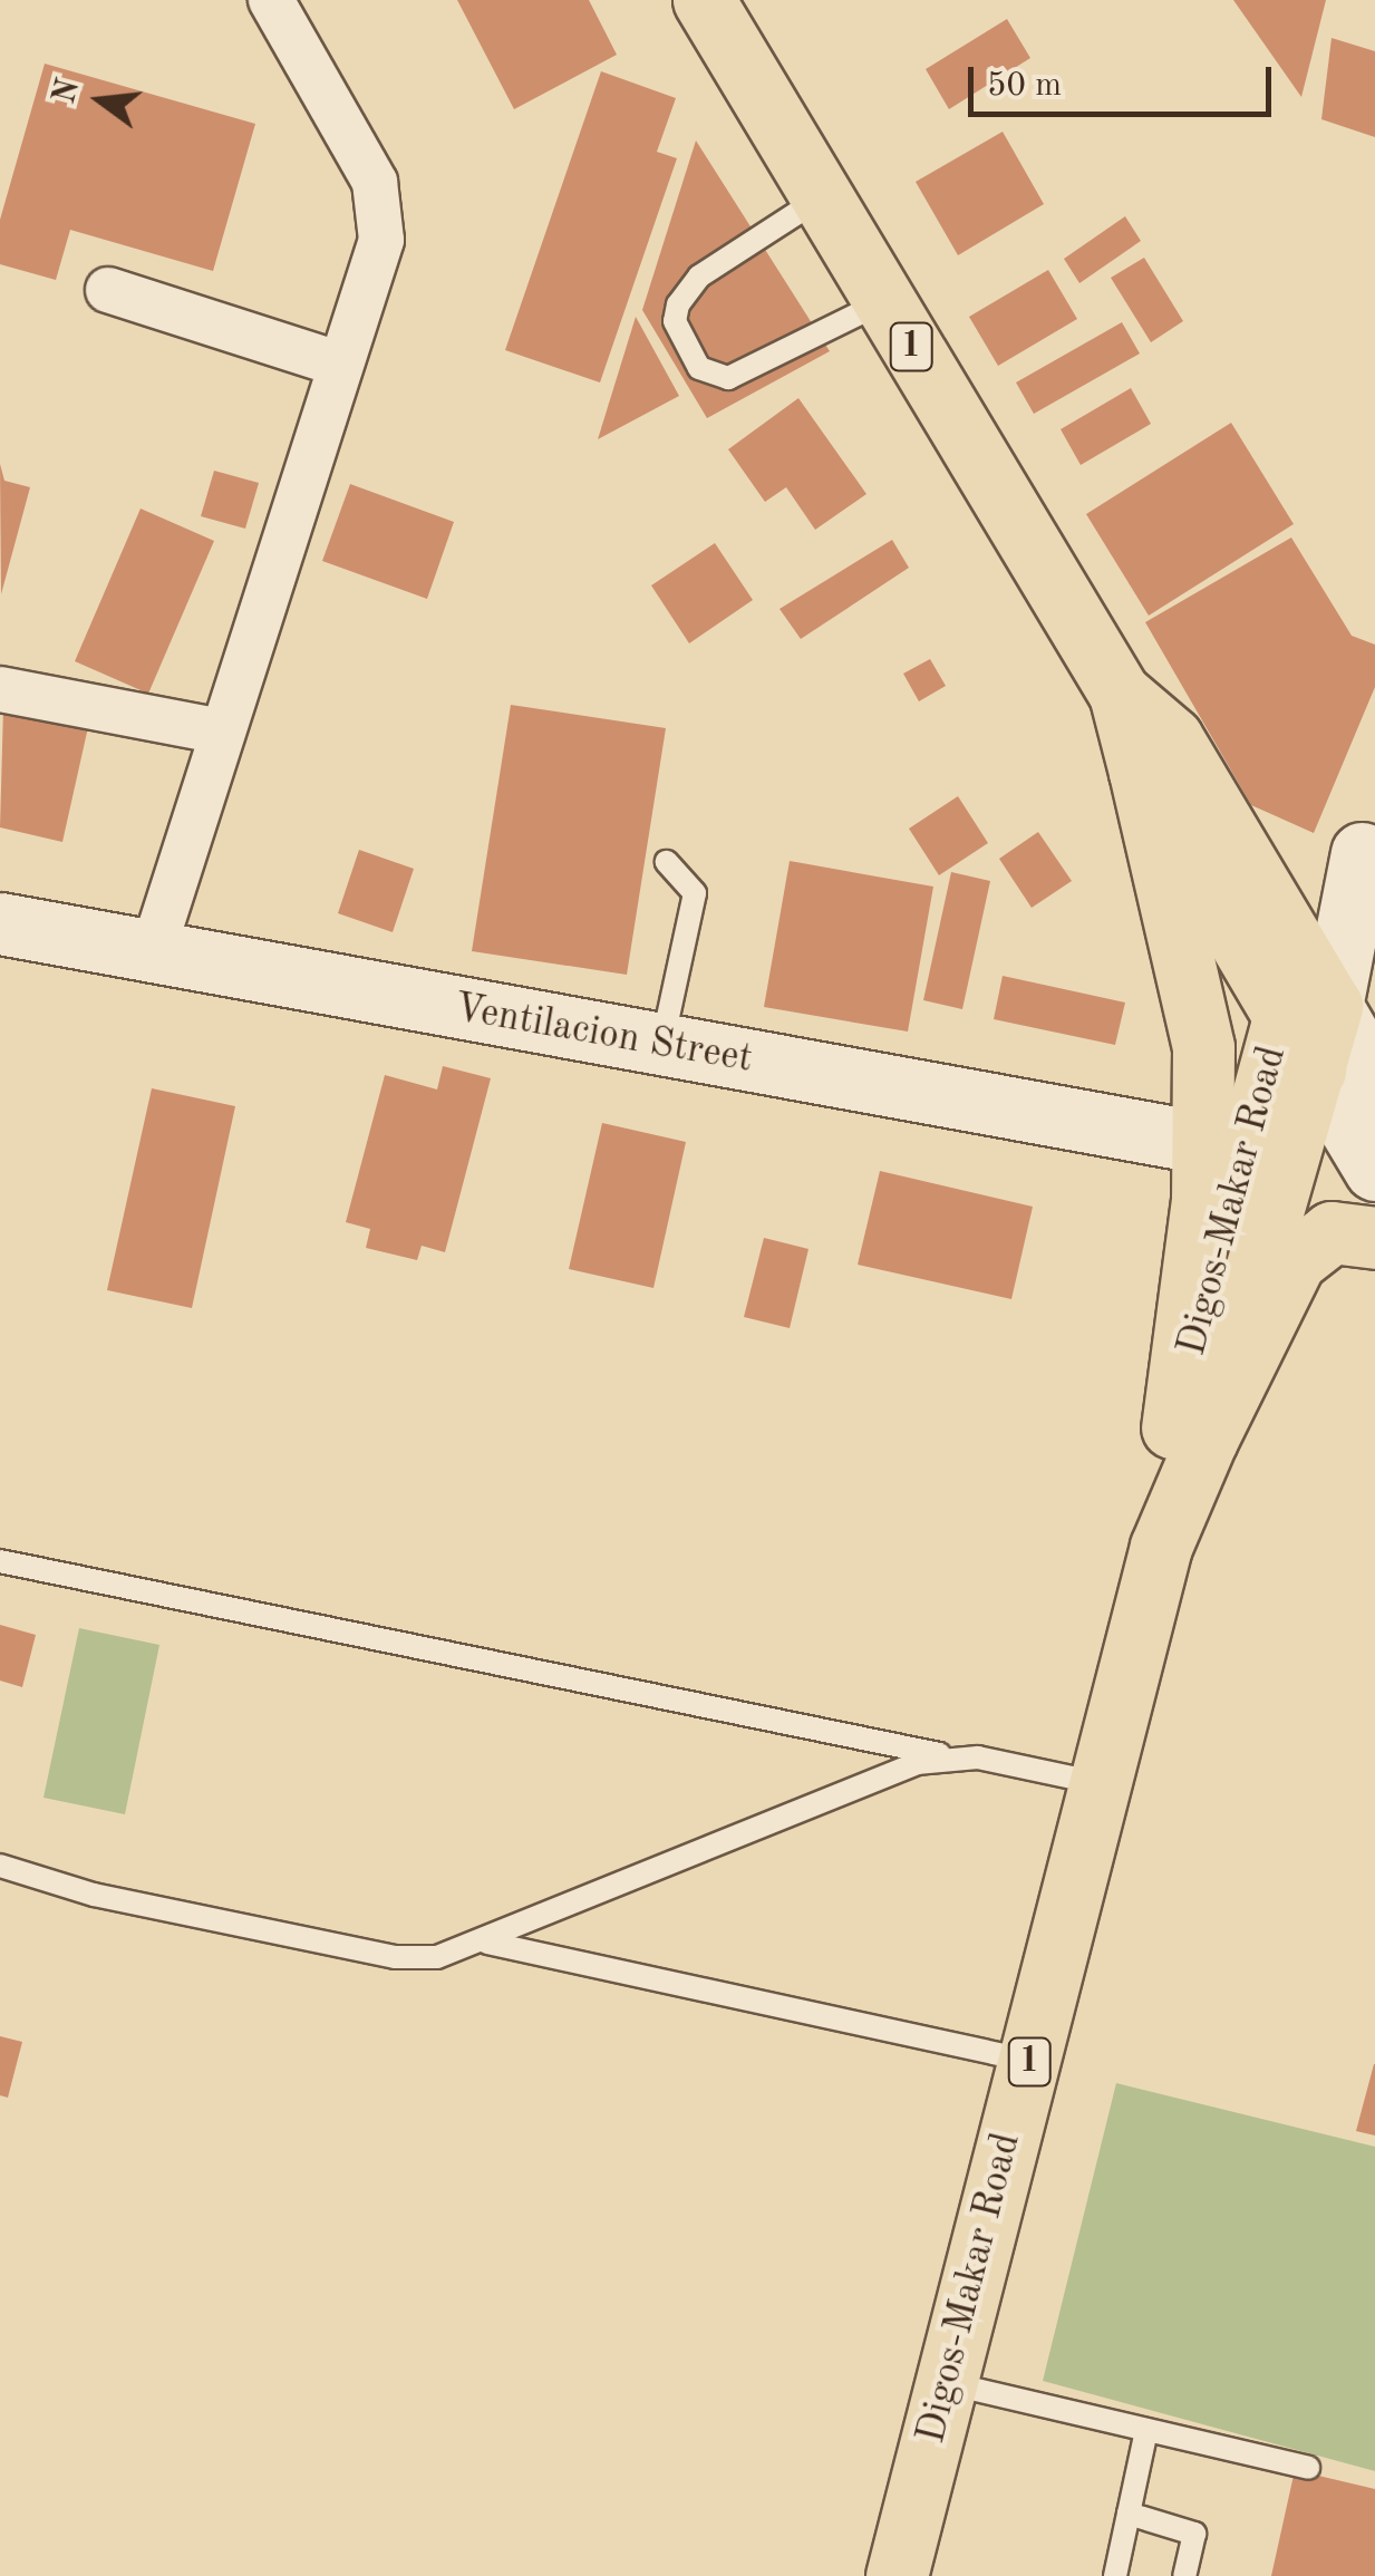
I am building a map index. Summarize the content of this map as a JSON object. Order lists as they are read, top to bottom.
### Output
{
  "streets": {
    "main road": ["1", "Digos-Makar Road"],
    "street": ["Ventilacion Street"]
  },
  "crossings": [
    ["1", "Digos-Makar Road"]
  ],
  "scale_bar": "50 m",
  "north": "left"
}
